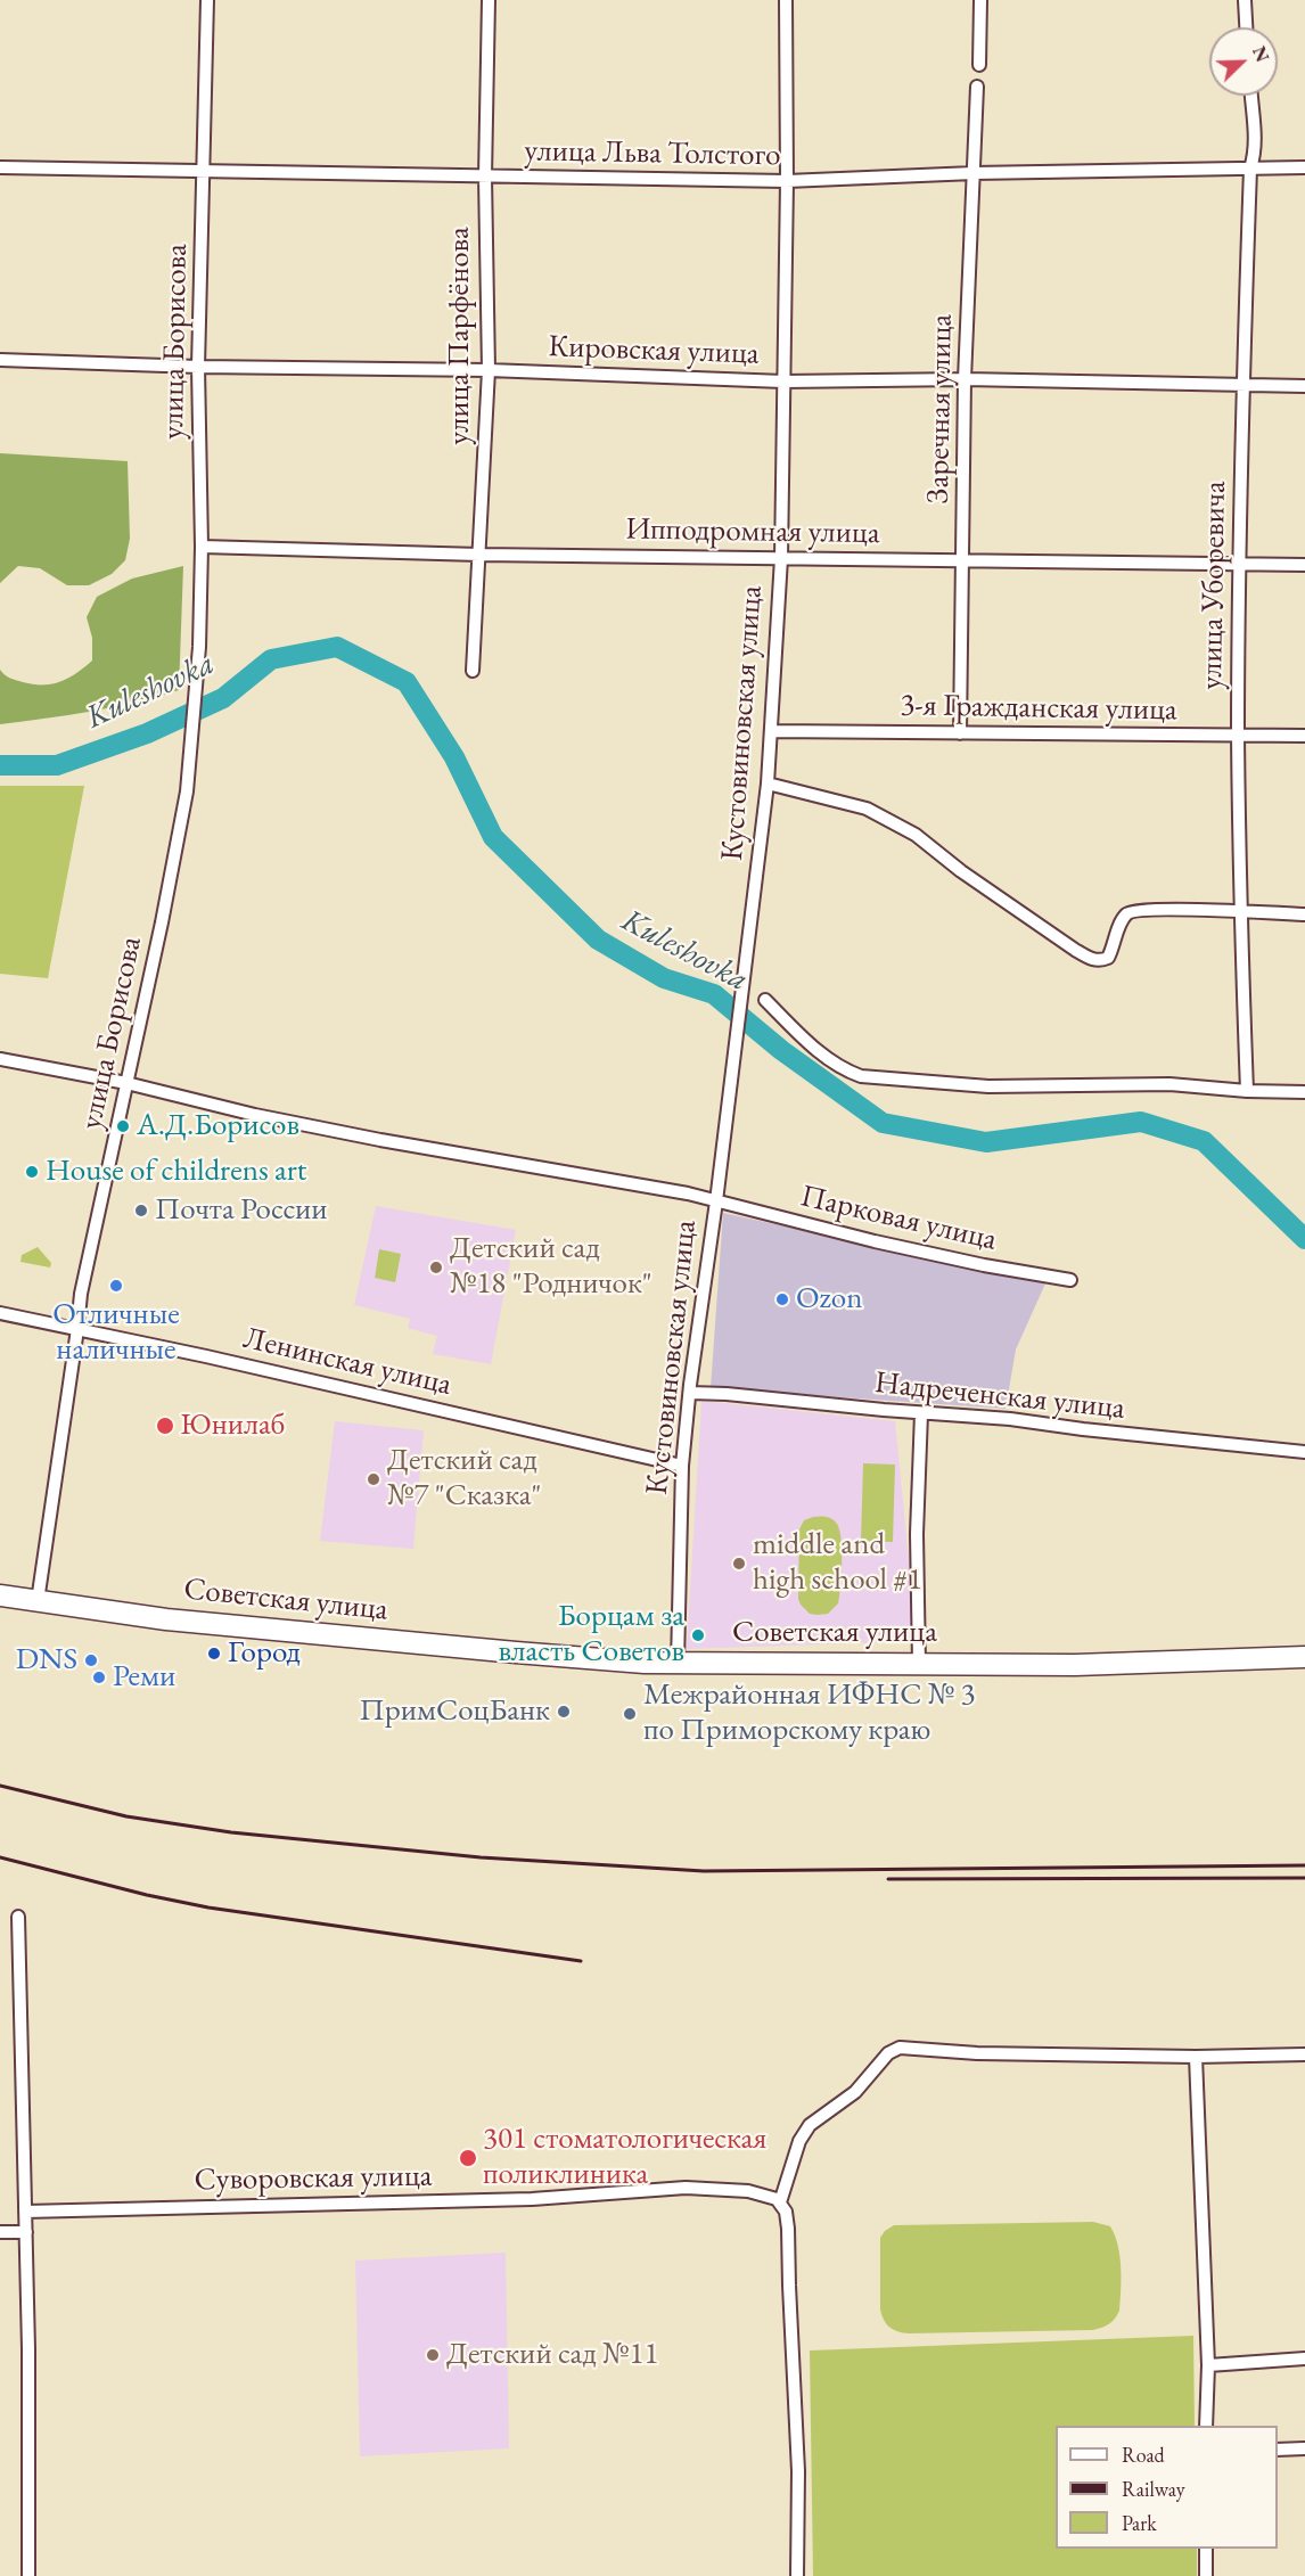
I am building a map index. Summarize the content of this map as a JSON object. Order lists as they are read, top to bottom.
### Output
{
  "streets": {
    "main road": ["Советская улица"],
    "street": [
      "улица Льва Толстого",
      "улица Парфёнова",
      "улица Борисова",
      "Кировская улица",
      "Заречная улица",
      "Ипподромная улица",
      "улица Уборевича",
      "3-я Гражданская улица",
      "Кустовиновская улица",
      "Парковая улица",
      "Ленинская улица",
      "Надреченская улица",
      "Суворовская улица"
    ]
  },
  "crossings": [
    ["улица Льва Толстого", "улица Парфёнова"],
    ["улица Льва Толстого", "улица Борисова"],
    ["улица Льва Толстого", "Заречная улица"],
    ["улица Льва Толстого", "улица Уборевича"],
    ["улица Льва Толстого", "Кустовиновская улица"],
    ["улица Парфёнова", "Кировская улица"],
    ["улица Парфёнова", "Ипподромная улица"],
    ["улица Борисова", "Кировская улица"],
    ["улица Борисова", "Ипподромная улица"],
    ["улица Борисова", "Парковая улица"],
    ["улица Борисова", "Ленинская улица"],
    ["улица Борисова", "Советская улица"],
    ["Кировская улица", "Заречная улица"],
    ["Кировская улица", "улица Уборевича"],
    ["Кировская улица", "Кустовиновская улица"],
    ["Заречная улица", "Ипподромная улица"],
    ["Заречная улица", "3-я Гражданская улица"],
    ["Ипподромная улица", "улица Уборевича"],
    ["Ипподромная улица", "Кустовиновская улица"],
    ["улица Уборевича", "3-я Гражданская улица"],
    ["3-я Гражданская улица", "Кустовиновская улица"],
    ["Кустовиновская улица", "Парковая улица"],
    ["Кустовиновская улица", "Ленинская улица"],
    ["Кустовиновская улица", "Надреченская улица"],
    ["Кустовиновская улица", "Советская улица"]
  ],
  "water": ["Kuleshovka"],
  "places": [
    "А.Д.Борисов",
    "House of childrens art",
    "Почта России",
    "Детский сад №18 \"Родничок\"",
    "Отличные наличные",
    "Ozon",
    "Юнилаб",
    "Детский сад №7 \"Сказка\"",
    "middle and high school #1",
    "Борцам за власть Советов",
    "Город",
    "DNS",
    "Реми",
    "ПримСоцБанк",
    "Межрайонная ИФНС № 3 по Приморскому краю",
    "301 стоматологическая поликлиника",
    "Детский сад №11"
  ],
  "legend": ["Road", "Railway", "Park"],
  "north": "top right"
}
